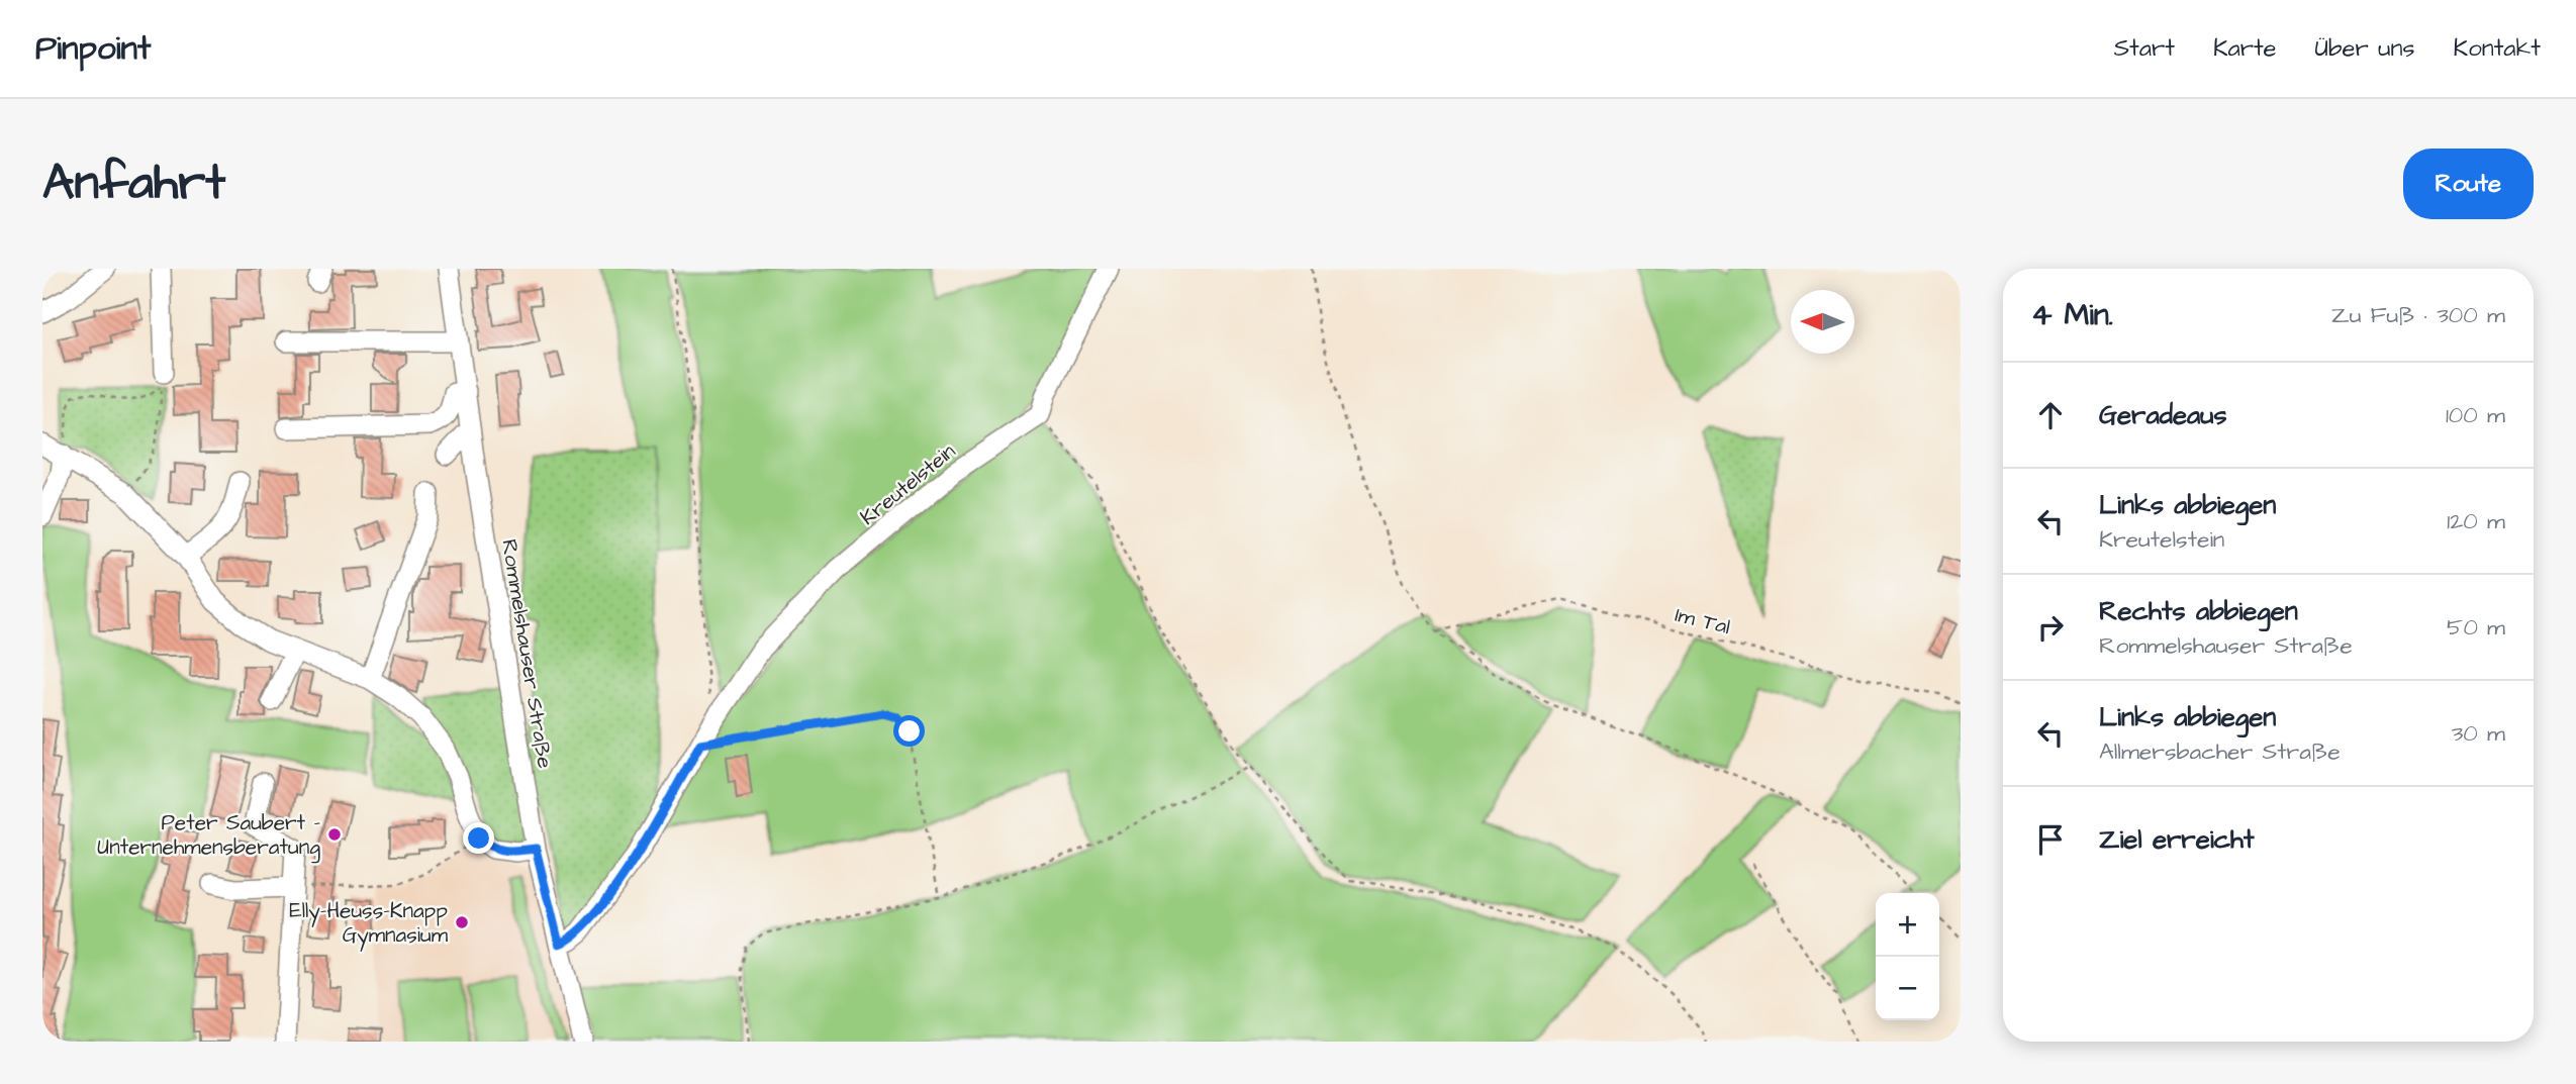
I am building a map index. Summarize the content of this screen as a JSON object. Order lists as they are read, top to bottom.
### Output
{
  "streets": {
    "street": ["Kreutelstein", "Rommelshauser Straße"],
    "path": ["Im Tal"]
  },
  "crossings": [
    ["Kreutelstein", "Rommelshauser Straße"]
  ],
  "places": ["Peter Saubert - Unternehmensberatung", "Elly-Heuss-Knapp Gymnasium"],
  "north": "left",
  "page": {
    "header": "Pinpoint",
    "nav": [
      "Start",
      "Karte",
      "Über uns",
      "Kontakt"
    ],
    "buttons": "Route",
    "title": "Anfahrt",
    "heading": ["4 Min.", "Zu Fuß · 300 m"],
    "list": [
      ["Geradeaus", "100 m"],
      ["Links abbiegen", "Kreutelstein", "120 m"],
      ["Rechts abbiegen", "Rommelshauser Straße", "50 m"],
      ["Links abbiegen", "Allmersbacher Straße", "30 m"],
      "Ziel erreicht"
    ],
    "map_buttons": ["+", "−"]
  }
}
